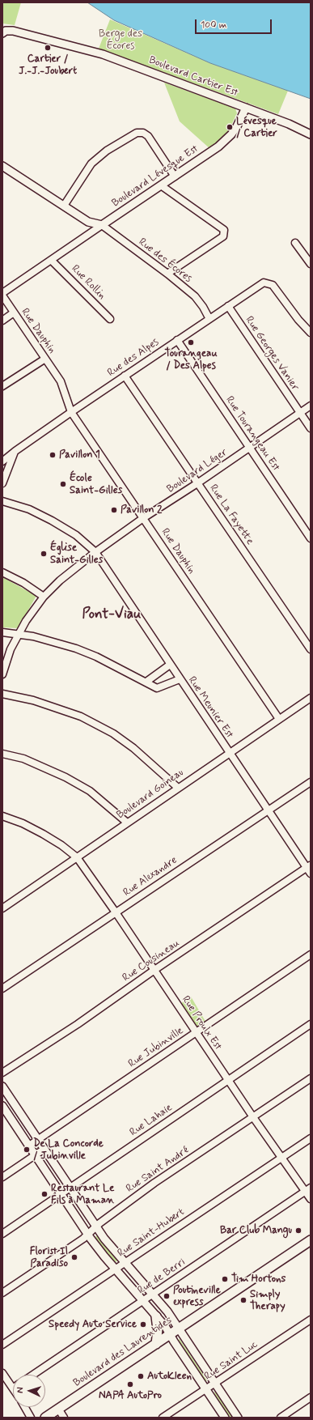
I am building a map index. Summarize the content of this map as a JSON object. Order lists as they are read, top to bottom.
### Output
{
  "streets": {
    "main road": ["Boulevard des Laurentides"],
    "street": [
      "Boulevard Cartier Est",
      "Boulevard Lévesque Est",
      "Rue des Écores",
      "Rue Rollin",
      "Rue Dauphin",
      "Rue Georges Vanier",
      "Rue des Alpes",
      "Rue Tourangeau Est",
      "Boulevard Léger",
      "Rue La Fayette",
      "Rue Meunier Est",
      "Boulevard Goineau",
      "Rue Alexandre",
      "Rue Cousineau",
      "Rue Proulx Est",
      "Rue Jubinville",
      "Rue Lahaie",
      "Rue Saint André",
      "Rue Saint-Hubert",
      "Rue de Berri",
      "Rue Saint Luc"
    ]
  },
  "crossings": [
    ["Boulevard Cartier Est", "Boulevard Lévesque Est"],
    ["Boulevard Lévesque Est", "Rue des Écores"],
    ["Rue des Écores", "Rue des Alpes"],
    ["Rue Dauphin", "Rue des Alpes"],
    ["Rue Dauphin", "Boulevard Léger"],
    ["Rue Dauphin", "Boulevard Goineau"],
    ["Rue Georges Vanier", "Rue des Alpes"],
    ["Rue Georges Vanier", "Boulevard Léger"],
    ["Rue des Alpes", "Rue Tourangeau Est"],
    ["Rue des Alpes", "Rue La Fayette"],
    ["Rue Tourangeau Est", "Boulevard Léger"],
    ["Boulevard Léger", "Rue La Fayette"],
    ["Boulevard Léger", "Rue Meunier Est"],
    ["Rue Meunier Est", "Boulevard Goineau"],
    ["Rue Meunier Est", "Rue Alexandre"],
    ["Rue Meunier Est", "Rue Cousineau"],
    ["Boulevard Goineau", "Rue Proulx Est"],
    ["Rue Alexandre", "Rue Proulx Est"],
    ["Rue Cousineau", "Rue Proulx Est"],
    ["Rue Proulx Est", "Rue Jubinville"],
    ["Rue Proulx Est", "Rue Lahaie"],
    ["Rue Proulx Est", "Rue Saint André"],
    ["Rue Proulx Est", "Rue Saint-Hubert"],
    ["Rue Proulx Est", "Rue de Berri"]
  ],
  "districts": ["Pont-Viau"],
  "parks": ["Berge des Écores"],
  "places": [
    "Cartier / J.-J.-Joubert",
    "Lévesque / Cartier",
    "Tourangeau / Des Alpes",
    "Pavillon 1",
    "École Saint-Gilles",
    "Pavillon 2",
    "Église Saint-Gilles",
    "De La Concorde / Jubinville",
    "Restaurant Le Fils à Maman",
    "Bar Club Mangu",
    "Florist Il Paradiso",
    "Tim Hortons",
    "Poutineville express",
    "Simply Therapy",
    "Speedy Auto Service",
    "AutoKleen",
    "NAPA AutoPro"
  ],
  "scale_bar": "100 m",
  "north": "left"
}
